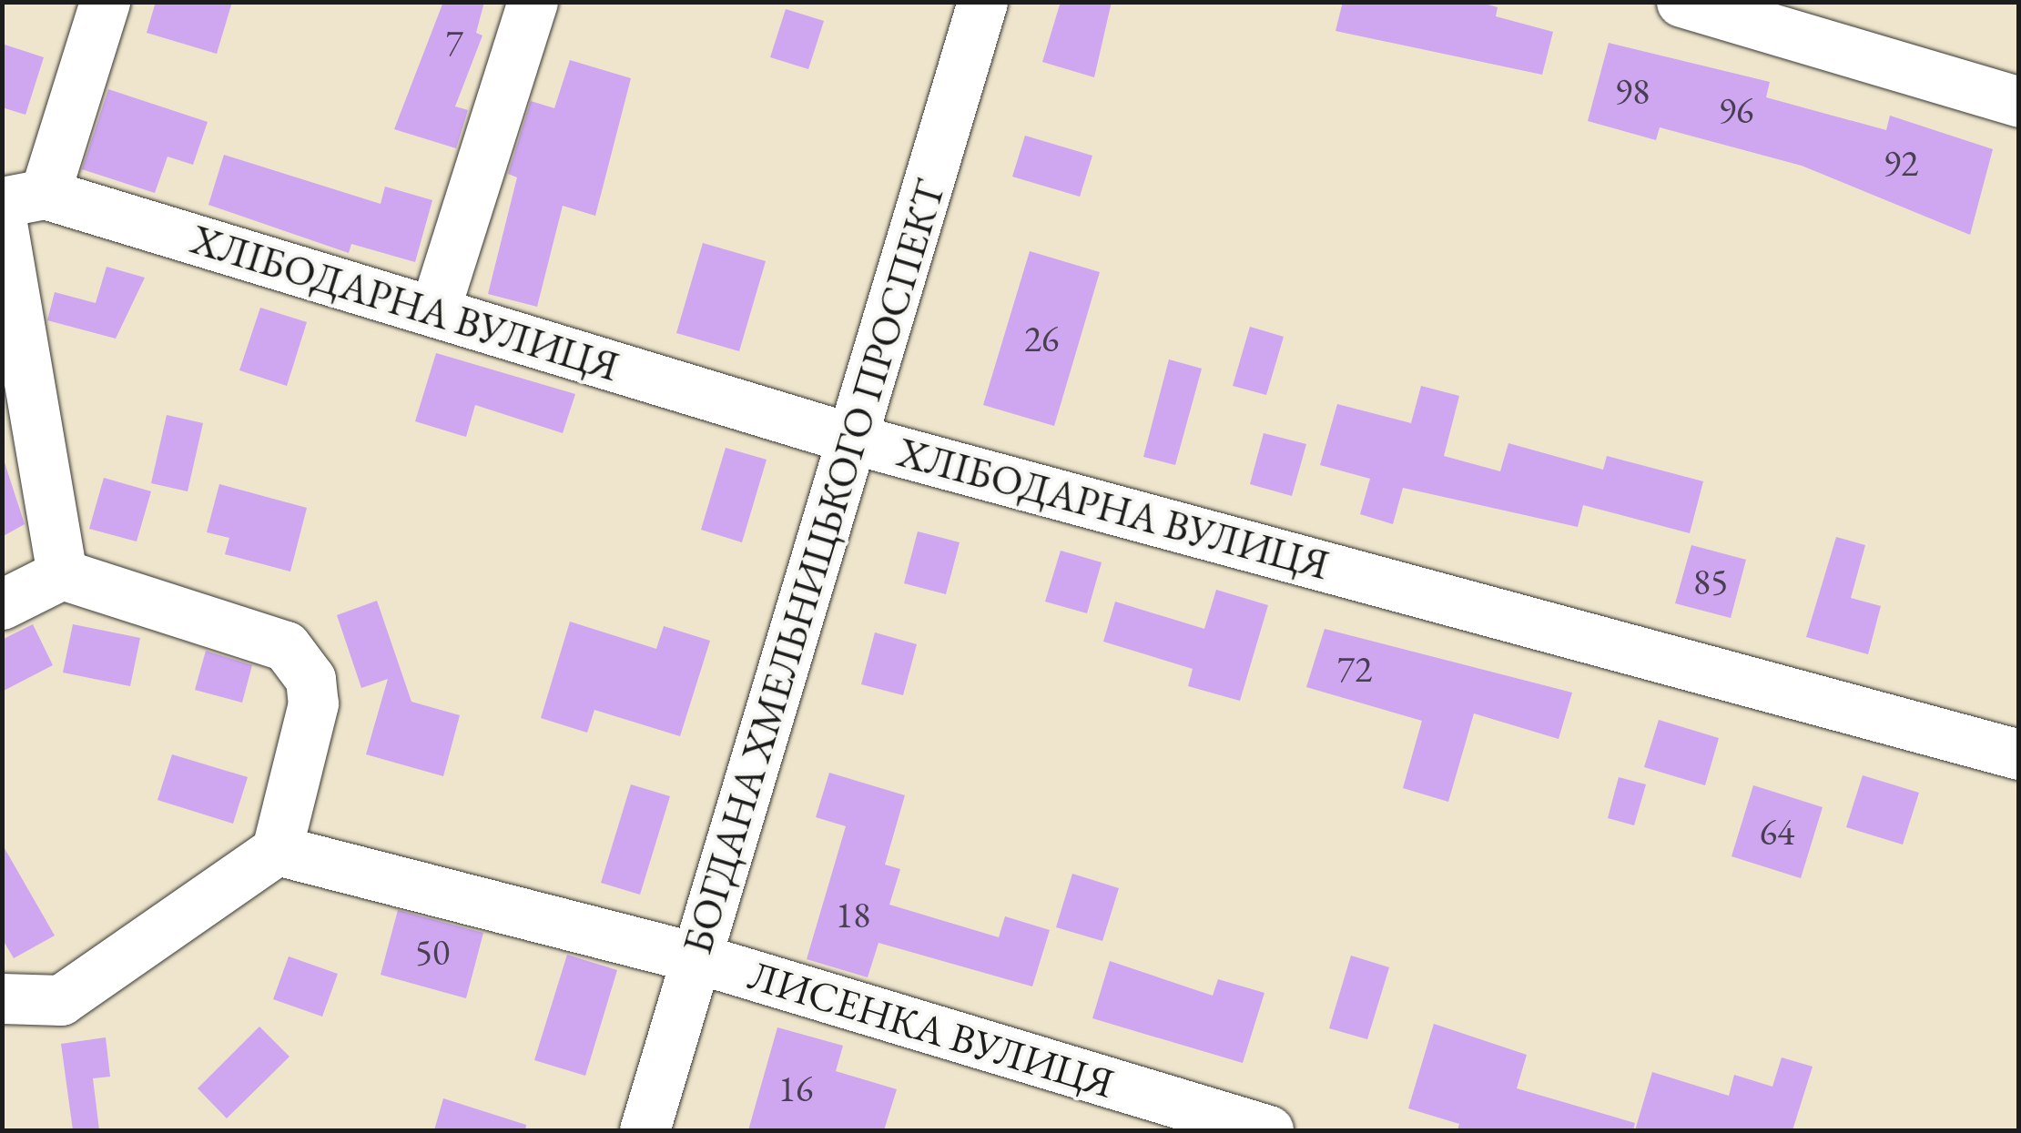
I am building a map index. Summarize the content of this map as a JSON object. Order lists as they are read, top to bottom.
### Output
{
  "streets": {
    "street": ["ХЛІБОДАРНА ВУЛИЦЯ", "БОГДАНА ХМЕЛЬНИЦЬКОГО ПРОСПЕКТ", "ЛИСЕНКА ВУЛИЦЯ"]
  },
  "crossings": [
    ["ХЛІБОДАРНА ВУЛИЦЯ", "БОГДАНА ХМЕЛЬНИЦЬКОГО ПРОСПЕКТ"],
    ["БОГДАНА ХМЕЛЬНИЦЬКОГО ПРОСПЕКТ", "ЛИСЕНКА ВУЛИЦЯ"]
  ],
  "house_numbers": [
    "7",
    "98",
    "96",
    "92",
    "26",
    "85",
    "72",
    "64",
    "18",
    "50",
    "16"
  ]
}
